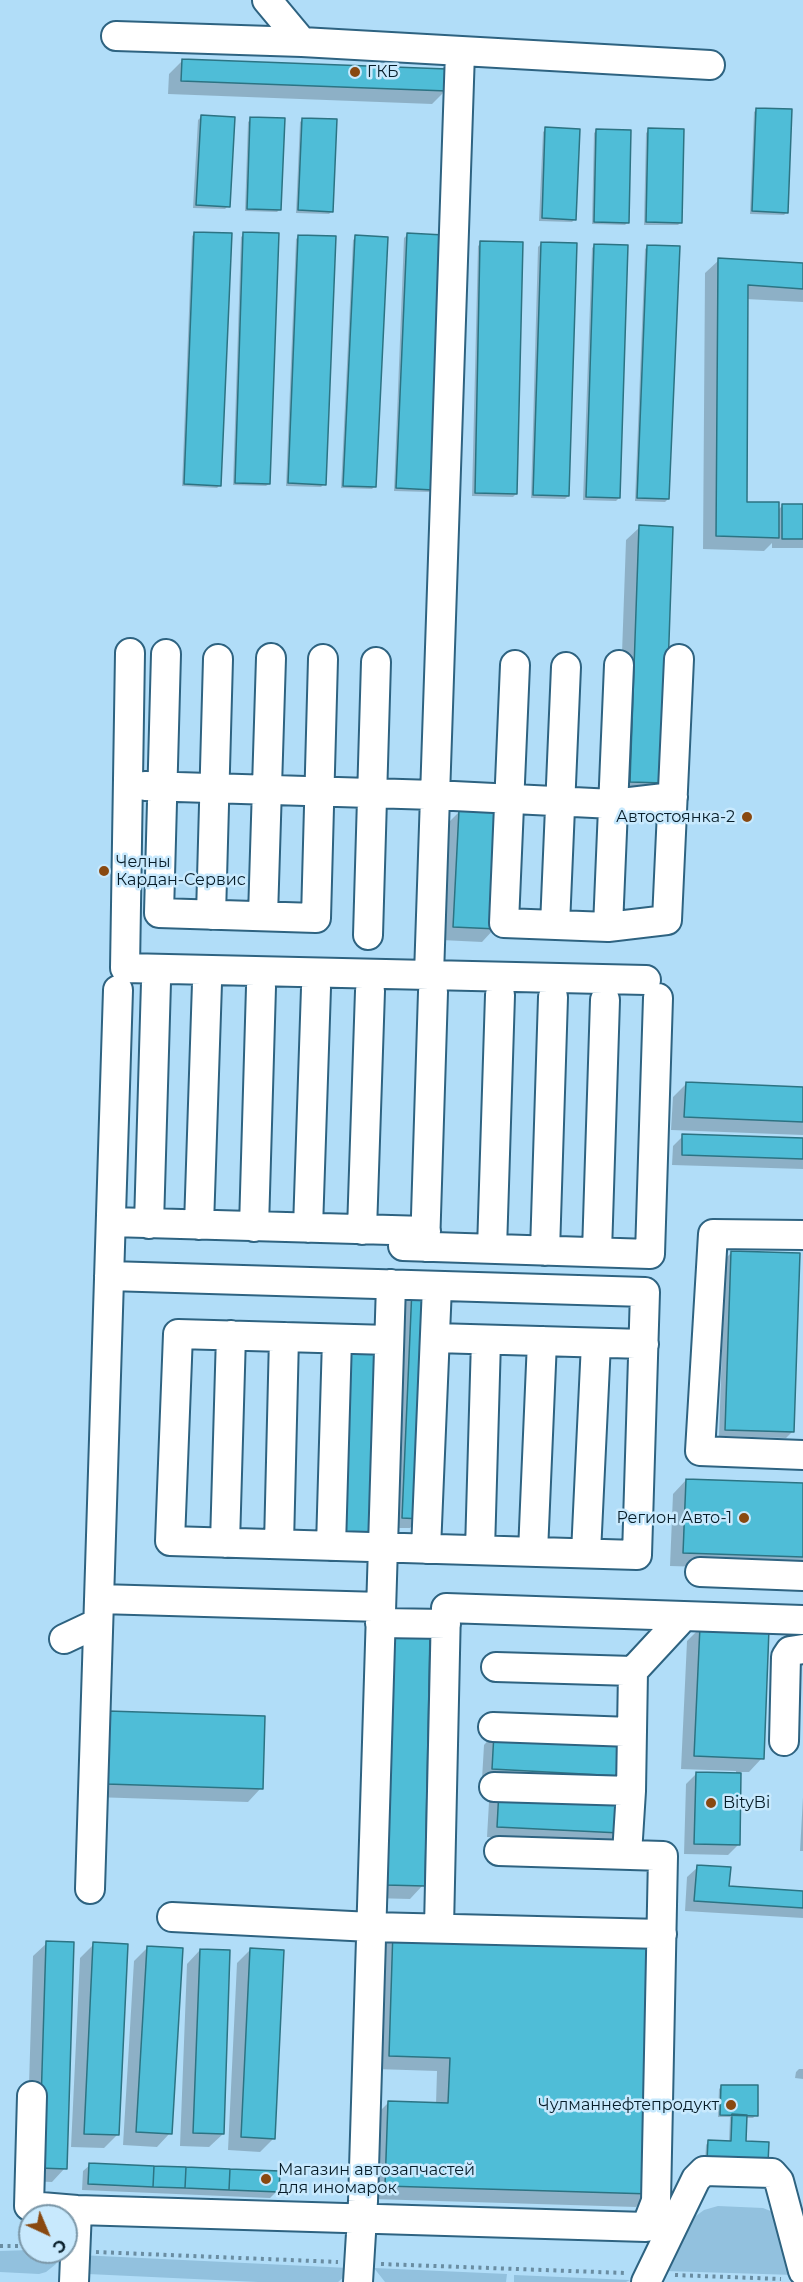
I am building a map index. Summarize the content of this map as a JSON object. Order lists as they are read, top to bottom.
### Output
{
  "places": [
    "ГКБ",
    "Автостоянка-2",
    "Челны Кардан-Сервис",
    "Регион Авто-1",
    "BityBi",
    "Чулманнефтепродукт",
    "Магазин автозапчастей для иномарок"
  ],
  "north": "bottom right"
}
